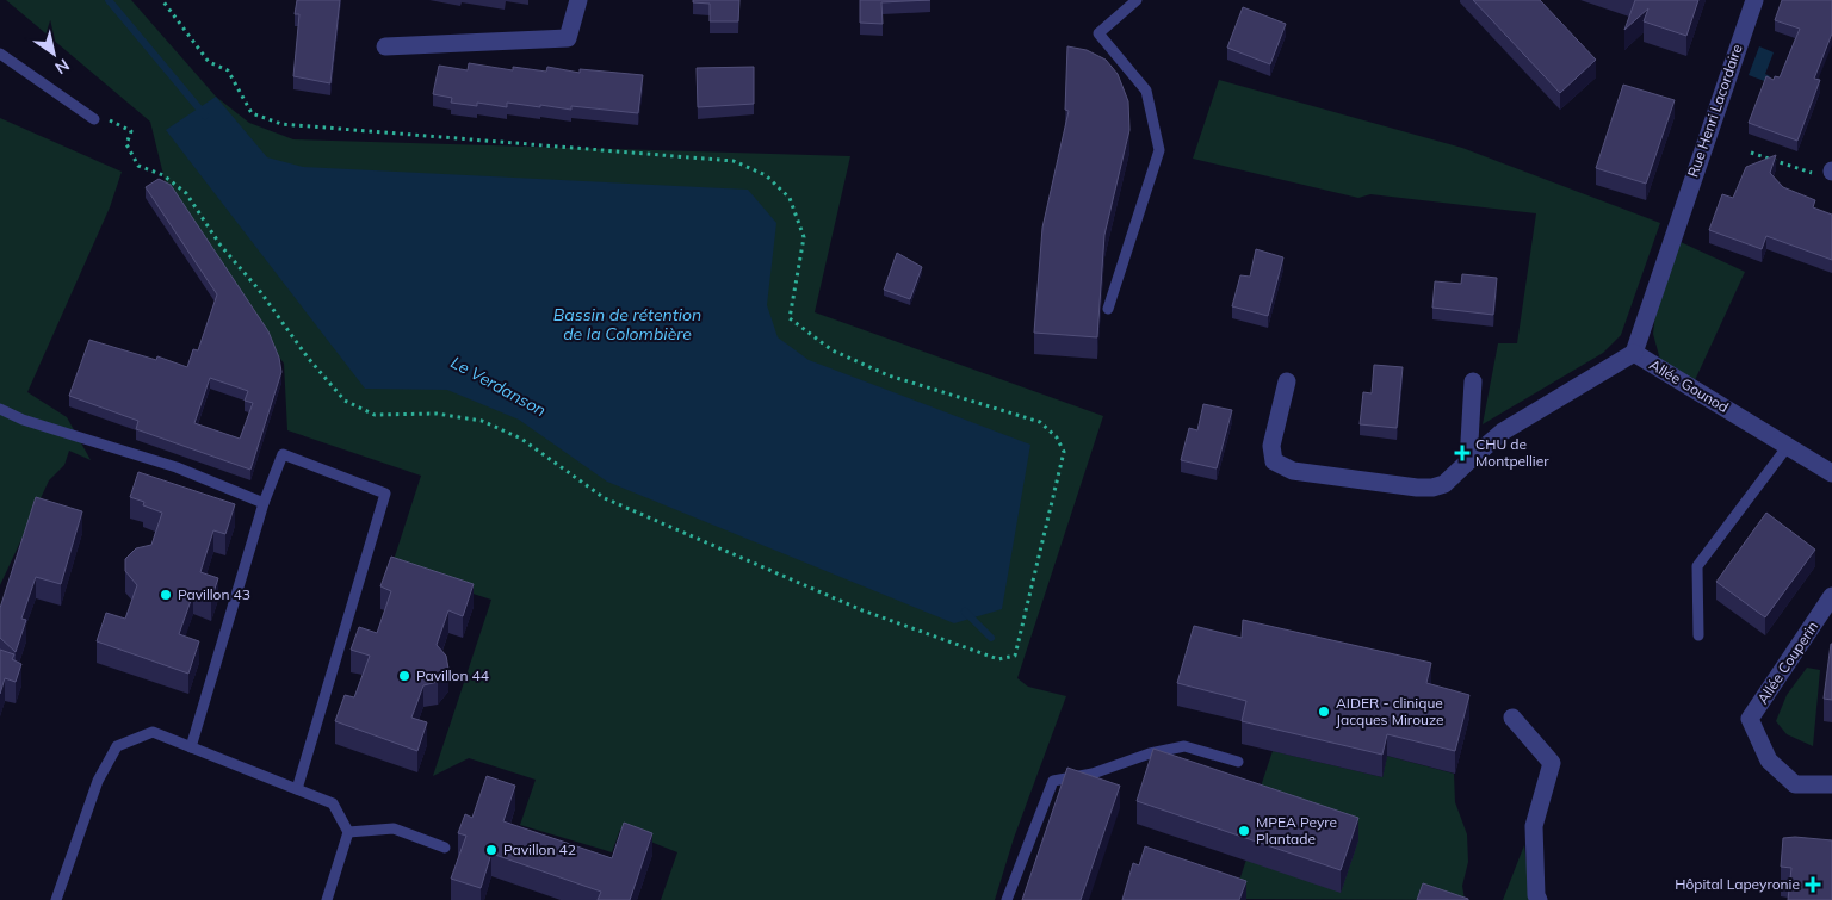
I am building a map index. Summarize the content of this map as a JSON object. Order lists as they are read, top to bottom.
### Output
{
  "streets": {
    "street": ["Rue Henri Lacordaire", "Allée Gounod", "Allée Couperin"]
  },
  "crossings": [
    ["Rue Henri Lacordaire", "Allée Gounod"]
  ],
  "water": ["Bassin de rétention de la Colombière", "Le Verdanson"],
  "places": {
    "health": ["CHU de Montpellier", "Hôpital Lapeyronie"],
    "other": [
      "Pavillon 43",
      "Pavillon 44",
      "AIDER - clinique Jacques Mirouze",
      "MPEA Peyre Plantade",
      "Pavillon 42"
    ]
  },
  "north": "bottom right"
}
